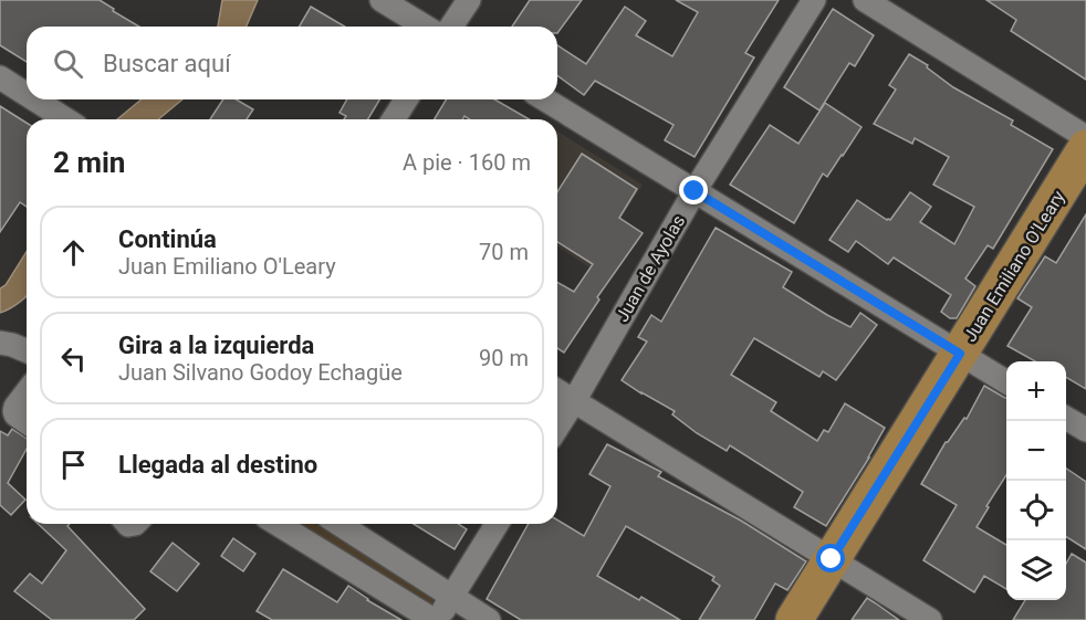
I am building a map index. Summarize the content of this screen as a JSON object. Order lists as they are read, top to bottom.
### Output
{
  "streets": {
    "main road": ["Juan Emiliano O'Leary"],
    "street": ["Juan de Ayolas"]
  },
  "page": {
    "search": "Buscar aquí",
    "heading": ["2 min", "A pie · 160 m"],
    "list": [
      ["Continúa", "Juan Emiliano O'Leary", "70 m"],
      ["Gira a la izquierda", "Juan Silvano Godoy Echagüe", "90 m"],
      "Llegada al destino"
    ],
    "map_buttons": ["+", "−"]
  }
}
